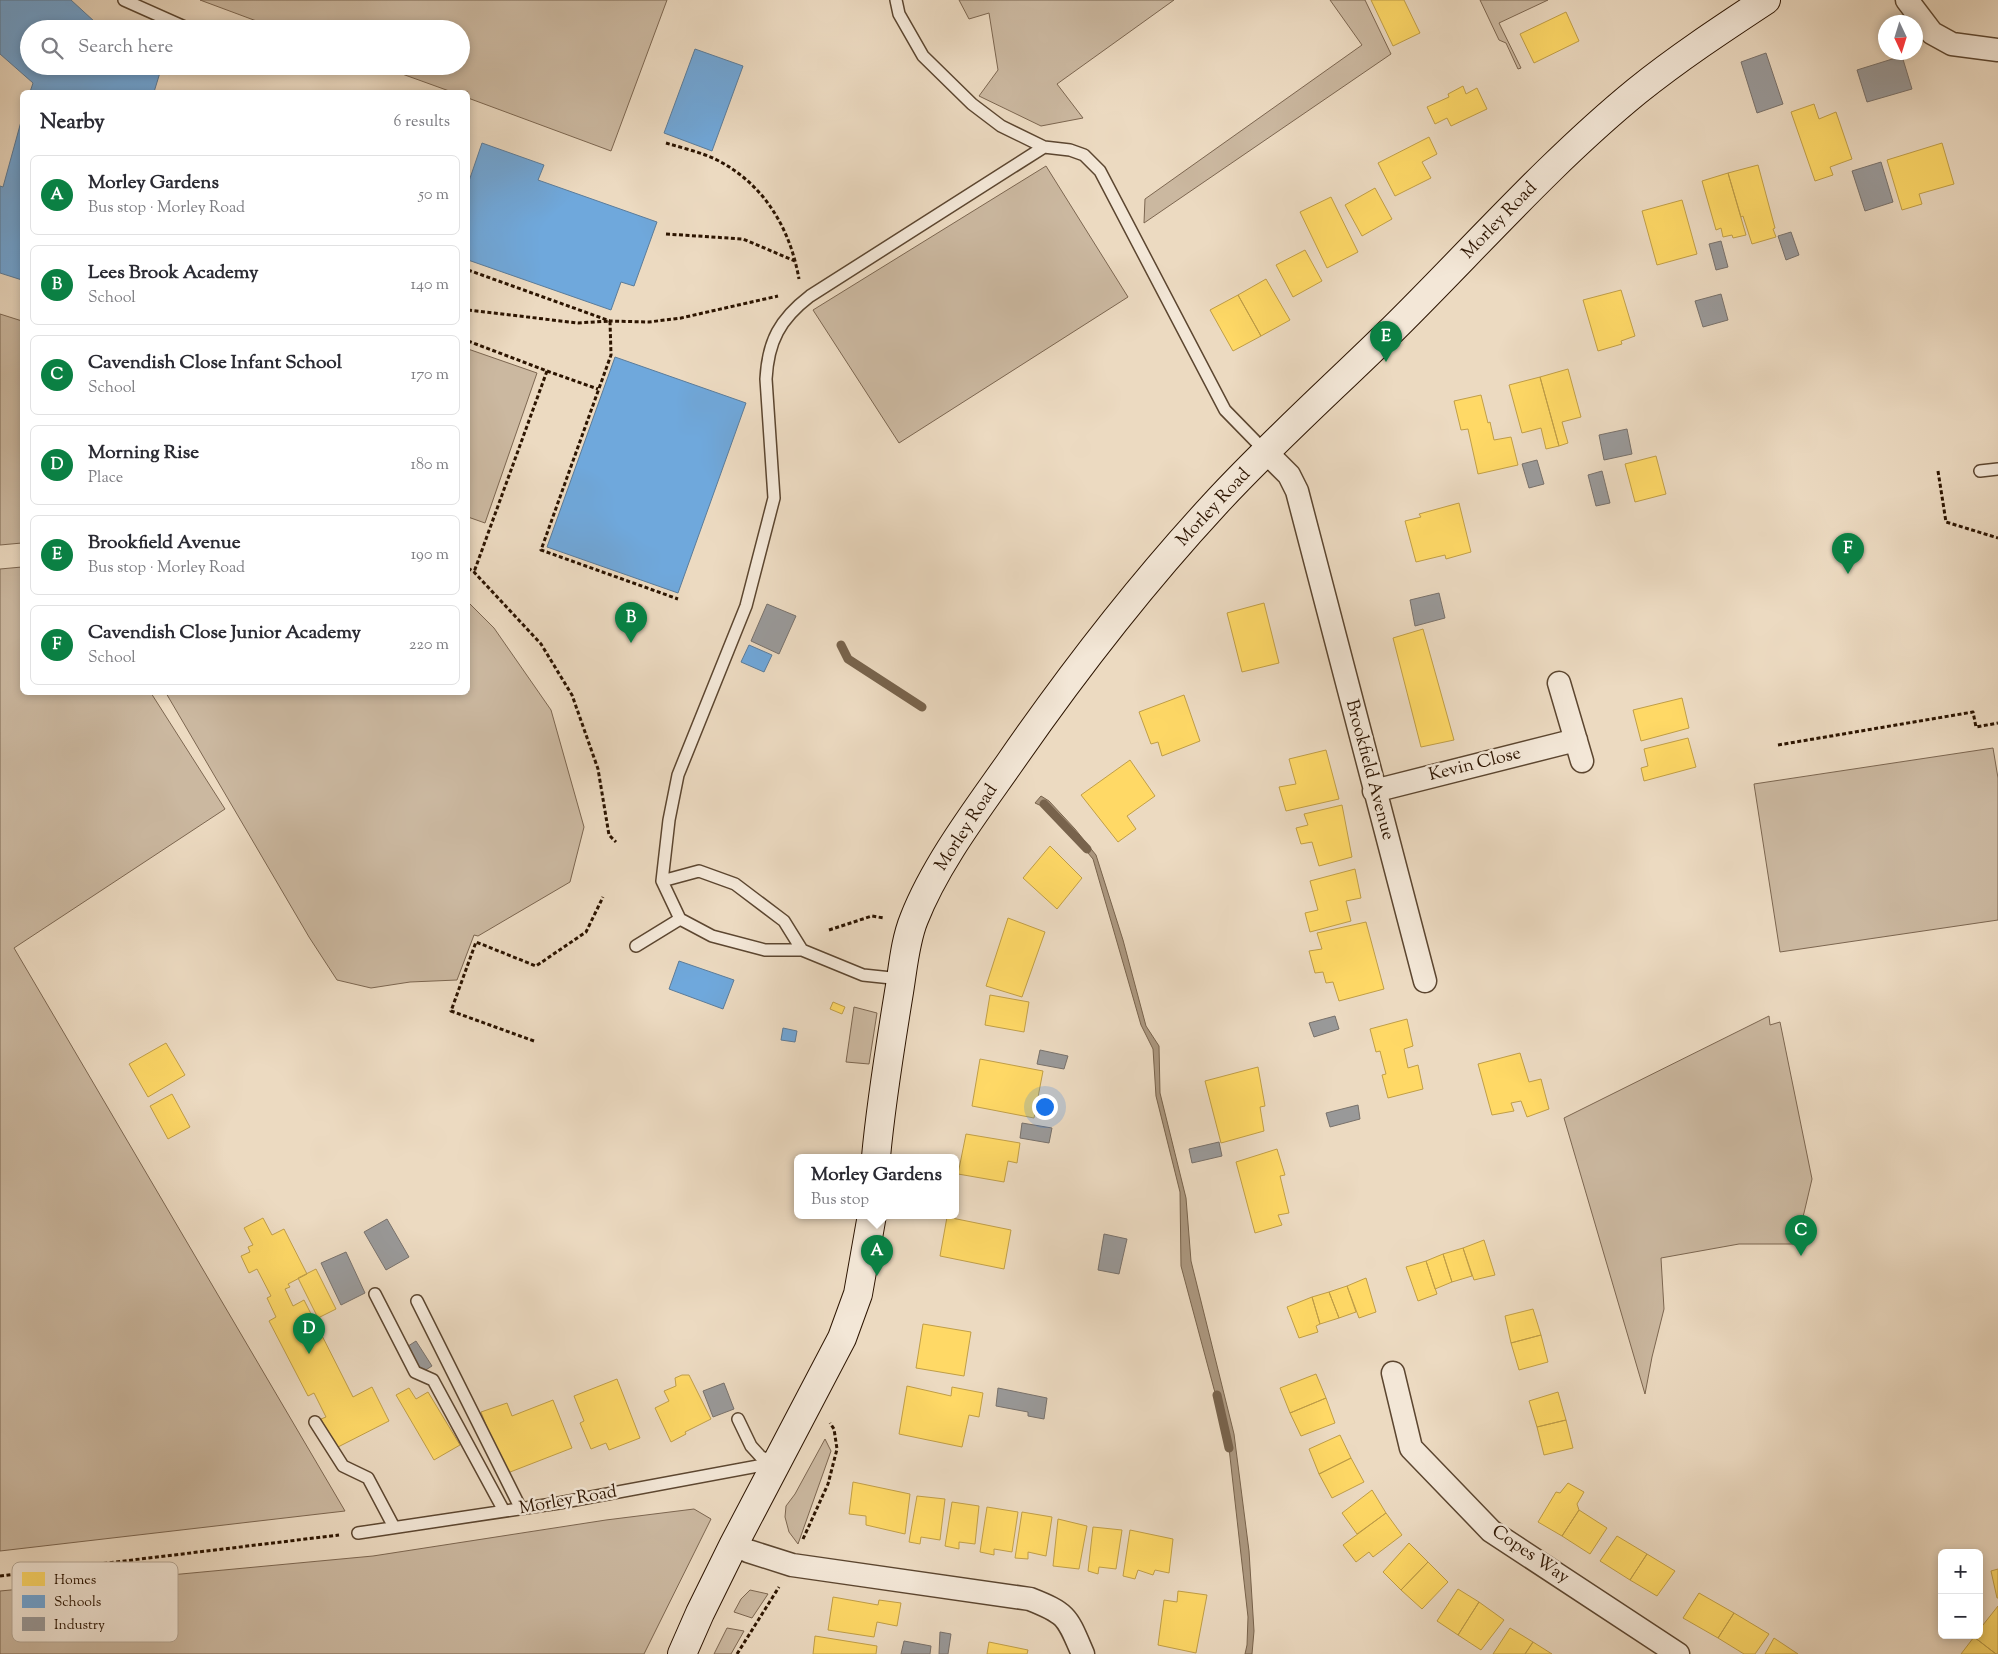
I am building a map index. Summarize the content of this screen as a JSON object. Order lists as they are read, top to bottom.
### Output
{
  "streets": {
    "street": [
      "Morley Road",
      "Kevin Close",
      "Brookfield Avenue",
      "Copes Way"
    ]
  },
  "crossings": [
    ["Morley Road", "Brookfield Avenue"],
    ["Kevin Close", "Brookfield Avenue"]
  ],
  "legend": ["Homes", "Schools", "Industry"],
  "north": "bottom",
  "page": {
    "search": "Search here",
    "heading": ["Nearby", "6 results"],
    "list": [
      {
        "mark": "A",
        "name": "Morley Gardens",
        "note": "Bus stop · Morley Road",
        "value": "50 m"
      },
      {
        "mark": "B",
        "name": "Lees Brook Academy",
        "note": "School",
        "value": "140 m"
      },
      {
        "mark": "C",
        "name": "Cavendish Close Infant School",
        "note": "School",
        "value": "170 m"
      },
      {
        "mark": "D",
        "name": "Morning Rise",
        "note": "Place",
        "value": "180 m"
      },
      {
        "mark": "E",
        "name": "Brookfield Avenue",
        "note": "Bus stop · Morley Road",
        "value": "190 m"
      },
      {
        "mark": "F",
        "name": "Cavendish Close Junior Academy",
        "note": "School",
        "value": "220 m"
      }
    ],
    "pins": [
      "E",
      "F",
      "B",
      "C",
      "A",
      "D"
    ],
    "popup": ["Morley Gardens", "Bus stop"],
    "map_buttons": ["+", "−"]
  }
}
